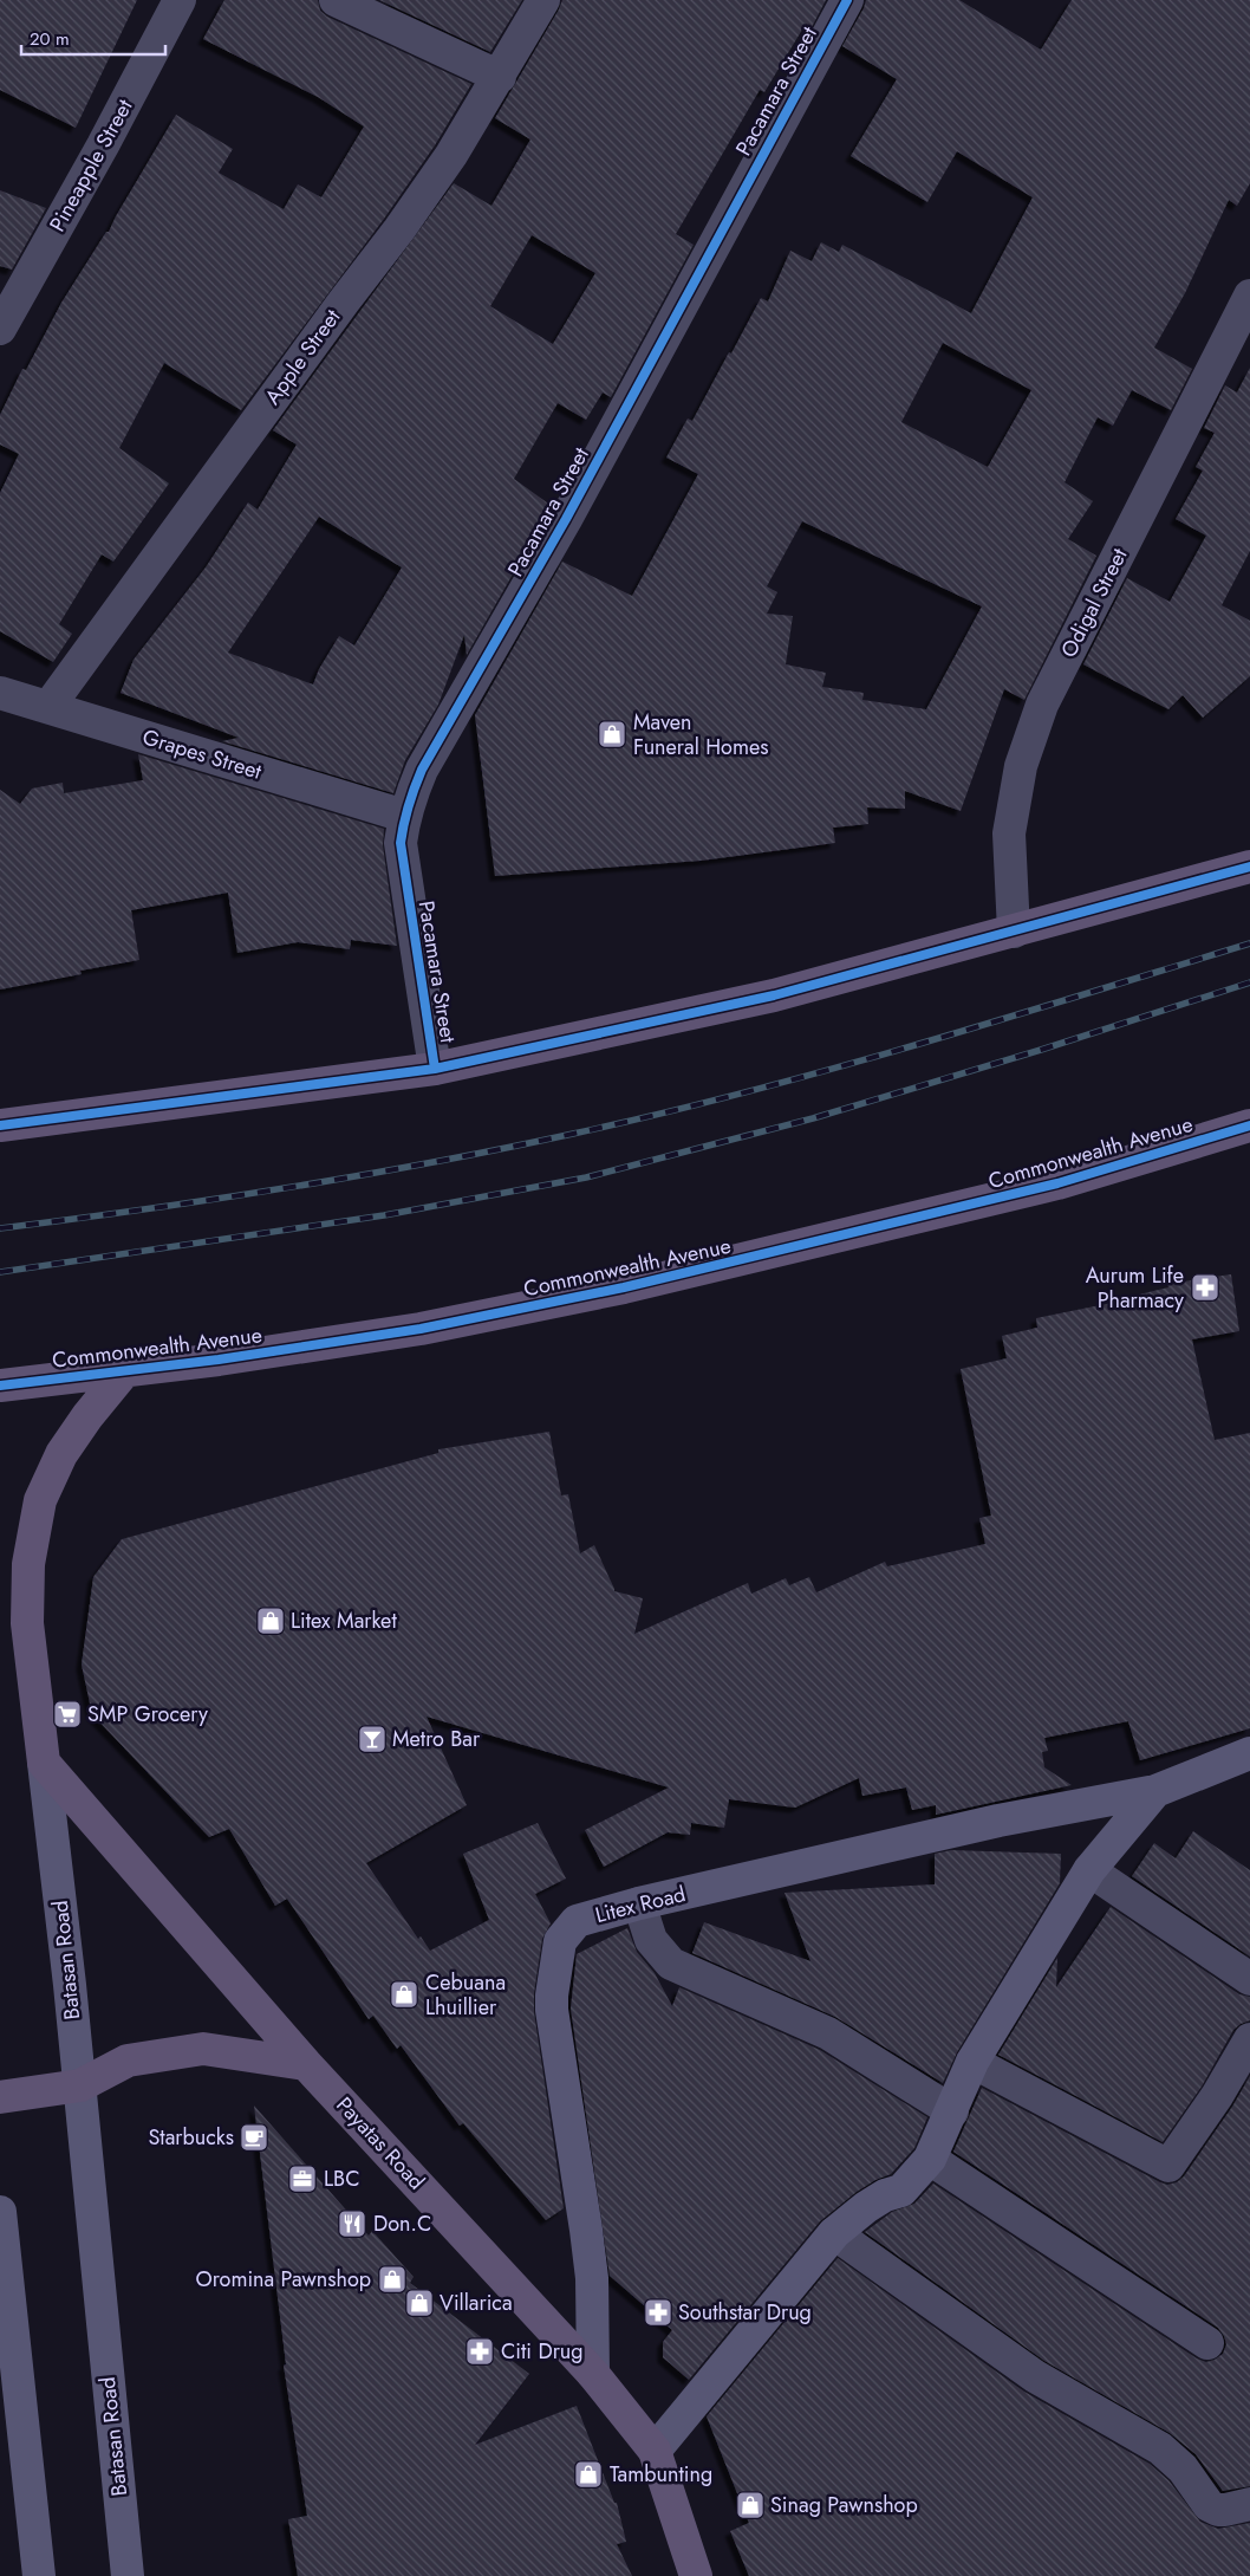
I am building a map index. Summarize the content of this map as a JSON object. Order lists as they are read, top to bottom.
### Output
{
  "streets": {
    "main road": ["Commonwealth Avenue", "Batasan Road", "Payatas Road"],
    "street": [
      "Pacamara Street",
      "Pineapple Street",
      "Apple Street",
      "Odigal Street",
      "Grapes Street",
      "Litex Road"
    ]
  },
  "crossings": [
    ["Pacamara Street", "Grapes Street"],
    ["Apple Street", "Grapes Street"],
    ["Commonwealth Avenue", "Batasan Road"],
    ["Litex Road", "Payatas Road"],
    ["Batasan Road", "Payatas Road"]
  ],
  "places": {
    "shop": [
      "Maven Funeral Homes",
      "Litex Market",
      "Cebuana Lhuillier",
      "Oromina Pawnshop",
      "Villarica",
      "Tambunting",
      "Sinag Pawnshop"
    ],
    "pharmacy": ["Aurum Life Pharmacy", "Southstar Drug", "Citi Drug"],
    "supermarket": ["SMP Grocery"],
    "bar": ["Metro Bar"],
    "cafe": ["Starbucks"],
    "office": ["LBC"],
    "restaurant": ["Don.C"]
  },
  "scale_bar": "20 m"
}
